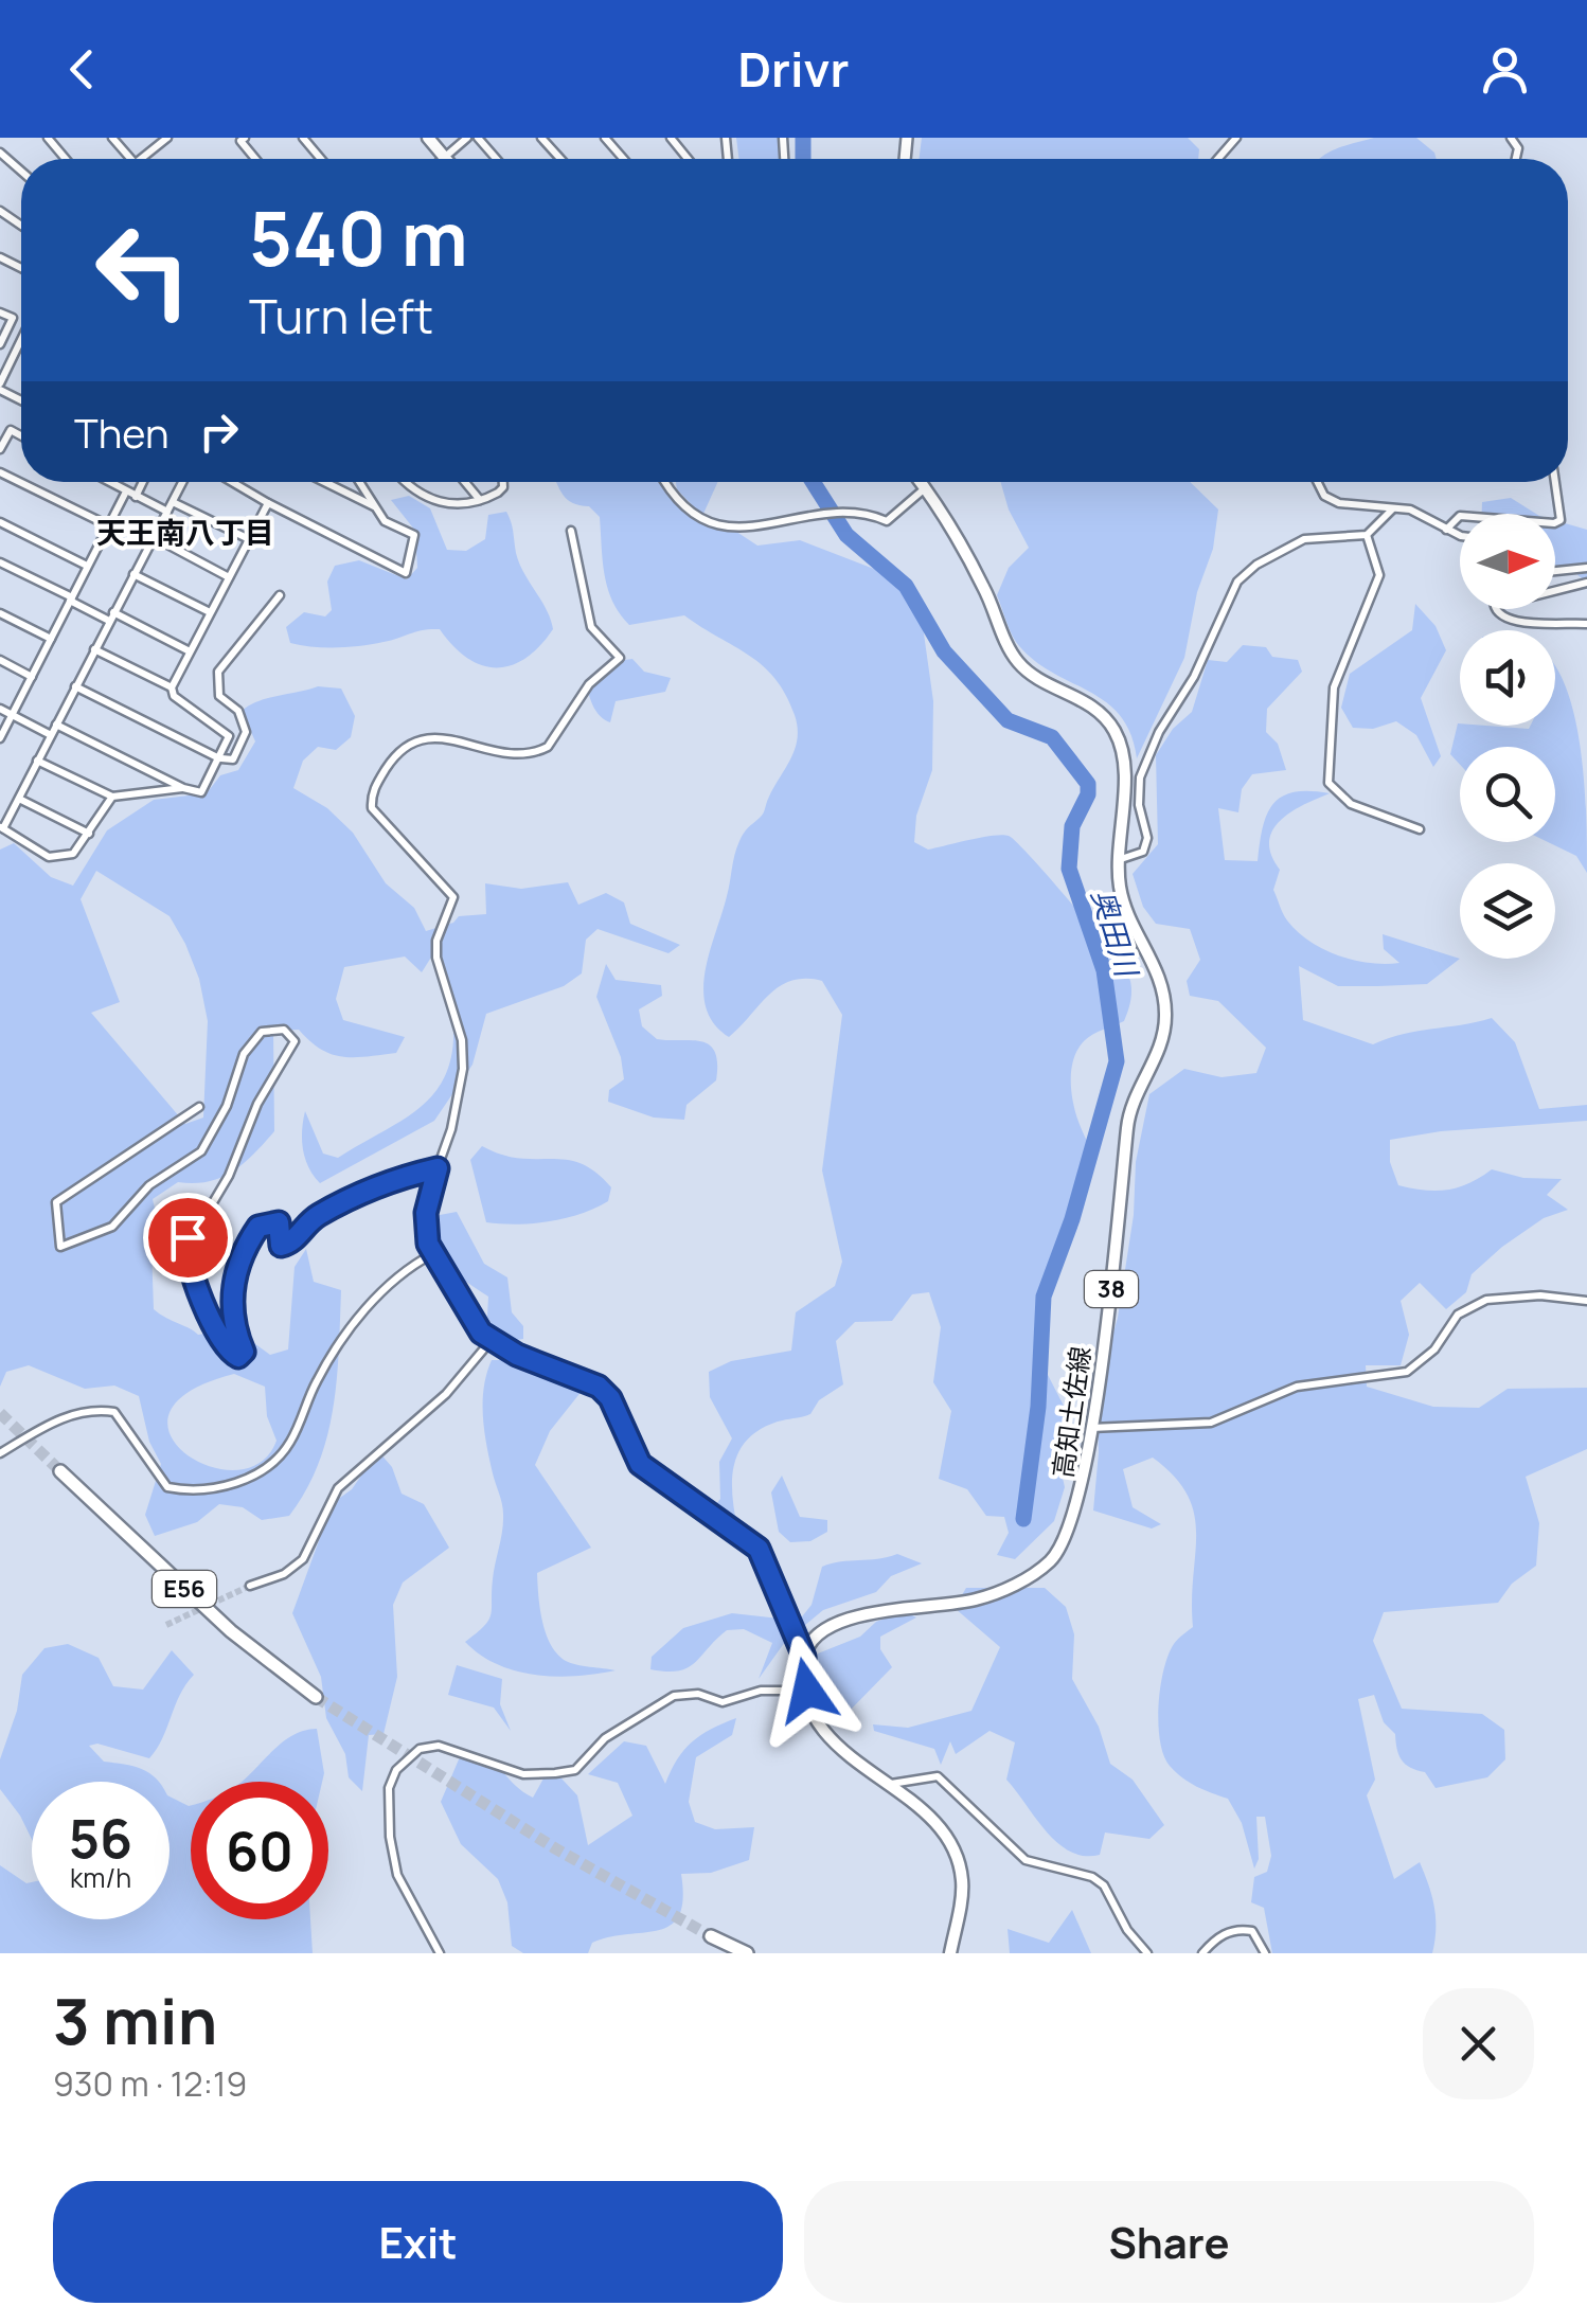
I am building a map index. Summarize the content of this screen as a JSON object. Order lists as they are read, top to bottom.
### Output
{
  "streets": {
    "highway": ["E56"],
    "main road": ["38", "高知土佐線"]
  },
  "districts": ["天王南八丁目"],
  "water": ["奥田川"],
  "north": "right",
  "page": {
    "header": "Drivr",
    "turn": ["540 m", "Turn left"],
    "then": "Then",
    "speed": "56 km/h",
    "limit": "60",
    "heading": ["3 min", "930 m · 12:19"],
    "buttons": ["Exit", "Share"]
  }
}
